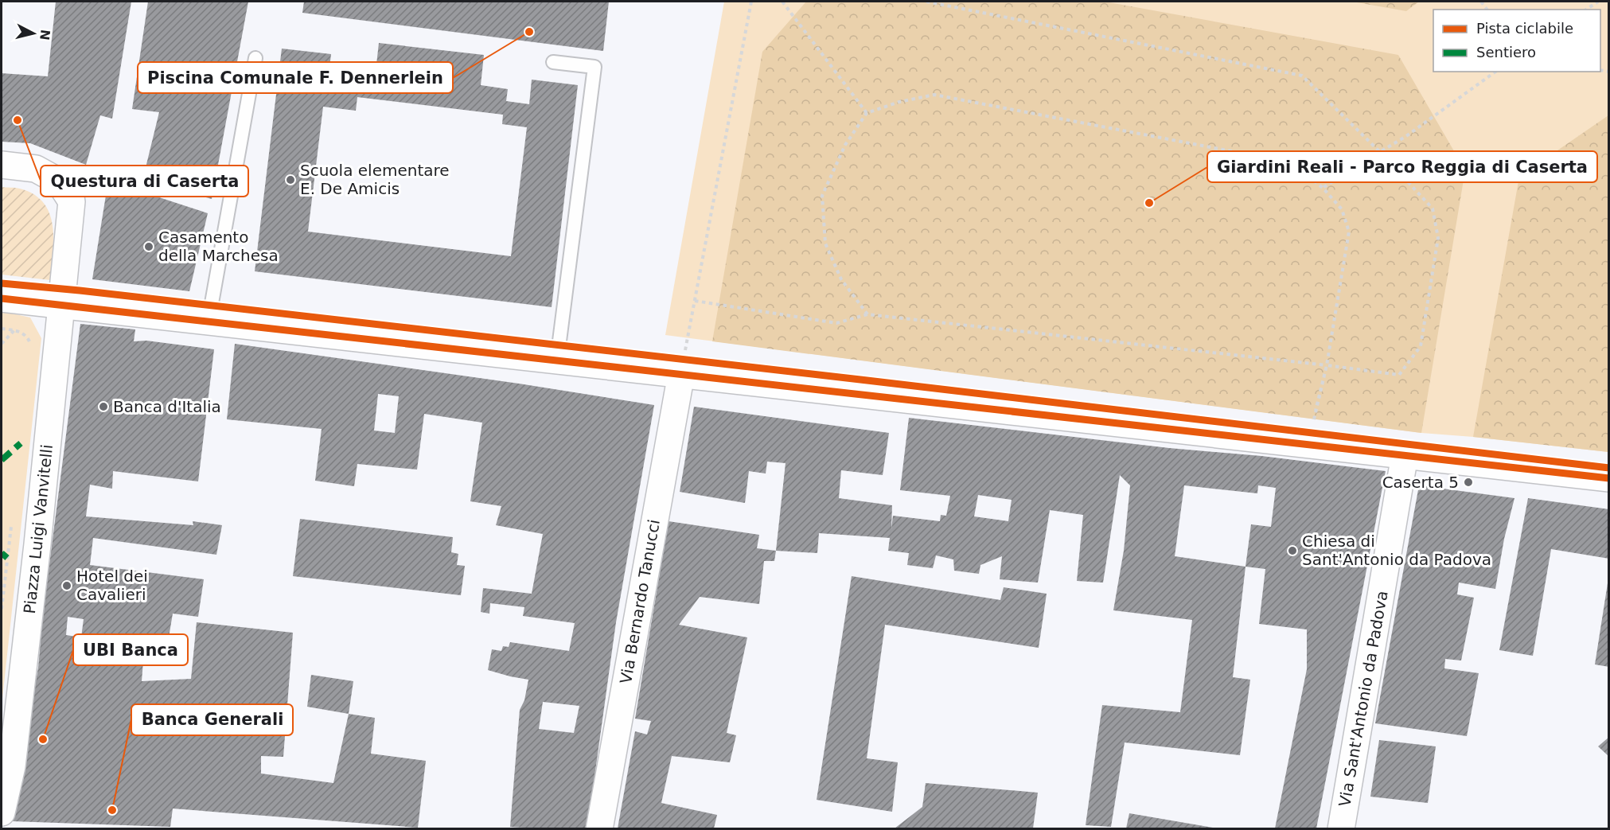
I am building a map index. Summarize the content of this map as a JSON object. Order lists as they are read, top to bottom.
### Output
{
  "streets": {
    "street": ["Piazza Luigi Vanvitelli", "Via Bernardo Tanucci", "Via Sant'Antonio da Padova"]
  },
  "places": [
    "Piscina Comunale F. Dennerlein",
    "Questura di Caserta",
    "Scuola elementare E. De Amicis",
    "Giardini Reali - Parco Reggia di Caserta",
    "Casamento della Marchesa",
    "Banca d'Italia",
    "Caserta 5",
    "Chiesa di Sant'Antonio da Padova",
    "Hotel dei Cavalieri",
    "UBI Banca",
    "Banca Generali"
  ],
  "legend": ["Pista ciclabile", "Sentiero"],
  "north": "right"
}
